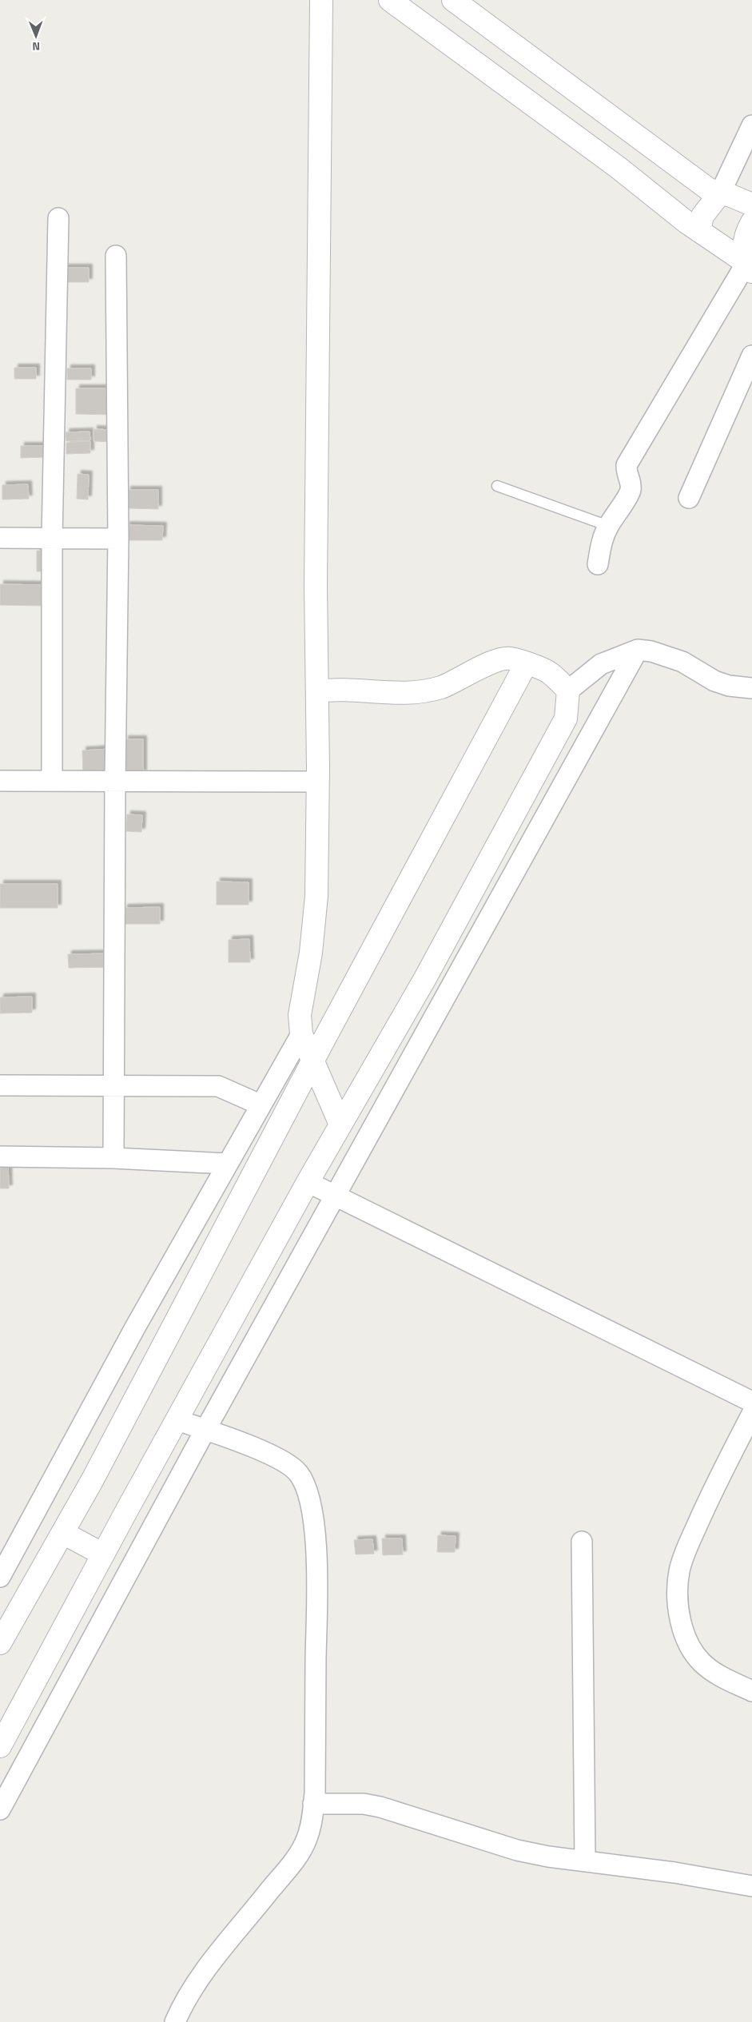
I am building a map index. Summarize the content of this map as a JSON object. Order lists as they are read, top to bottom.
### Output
{
  "north": "bottom"
}
